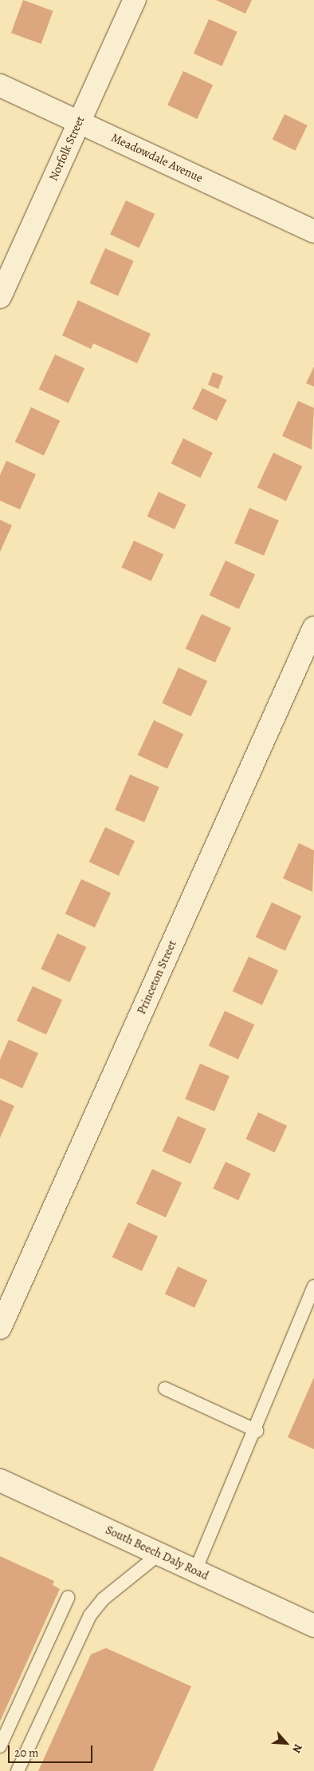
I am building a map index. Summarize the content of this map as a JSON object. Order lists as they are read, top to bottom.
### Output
{
  "streets": {
    "street": [
      "Norfolk Street",
      "Meadowdale Avenue",
      "Princeton Street",
      "South Beech Daly Road"
    ]
  },
  "crossings": [
    ["Norfolk Street", "Meadowdale Avenue"]
  ],
  "scale_bar": "20 m",
  "north": "bottom right"
}
